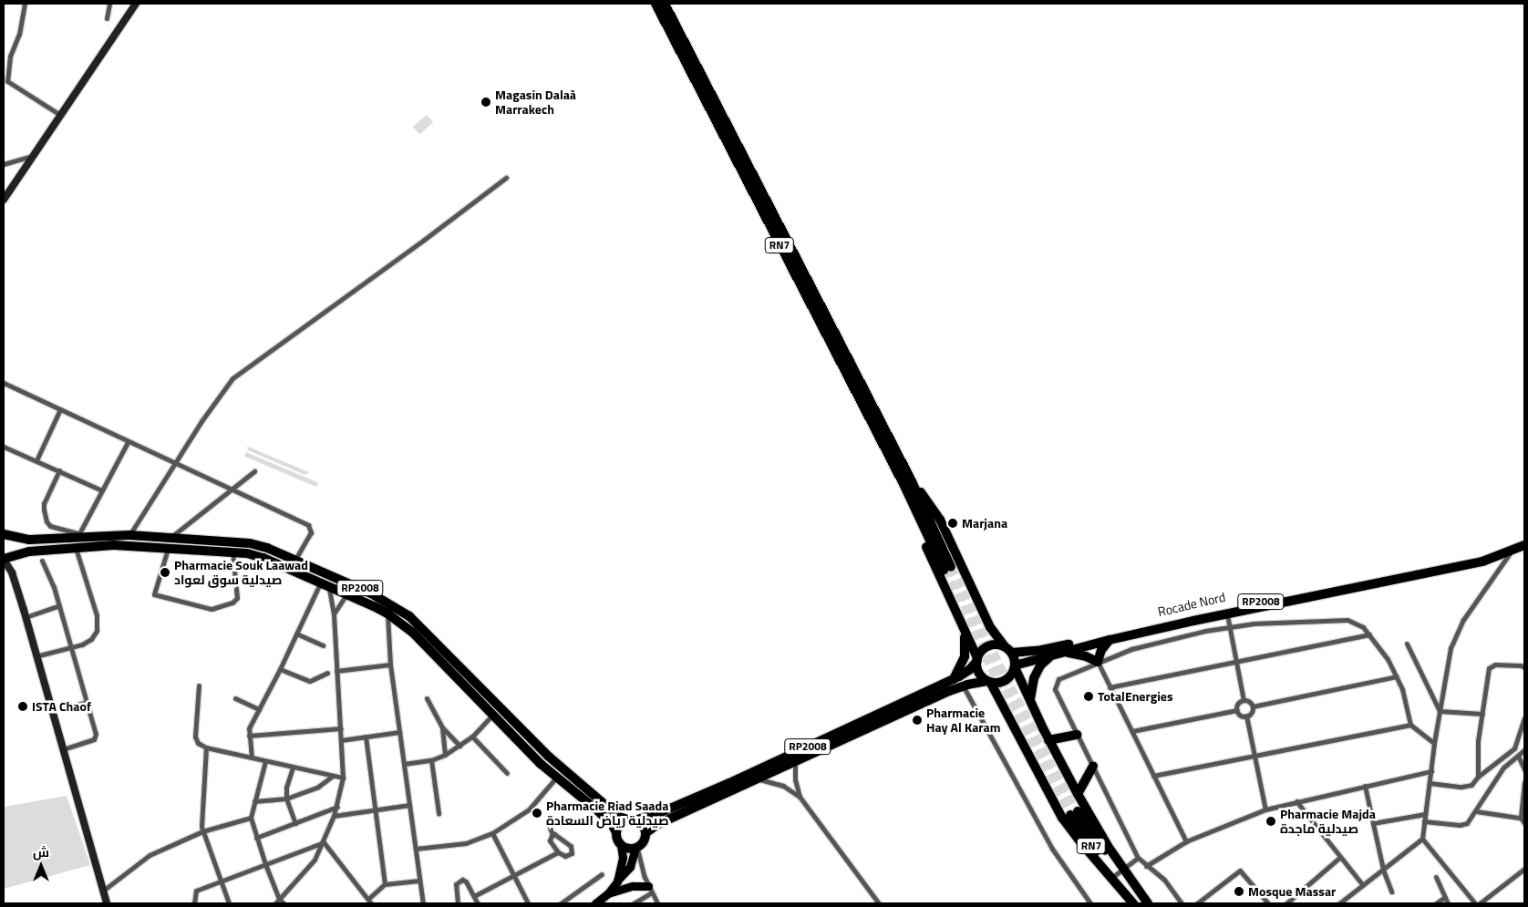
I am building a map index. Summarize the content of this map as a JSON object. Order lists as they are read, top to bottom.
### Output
{
  "streets": {
    "highway": ["RN7", "RP2008", "Rocade Nord"]
  },
  "crossings": [
    ["RP2008", "Rocade Nord"]
  ],
  "places": [
    "Magasin Dalaà Marrakech",
    "Marjana",
    "Pharmacie Souk Laawad صيدلية سوق لعواد",
    "TotalEnergies",
    "ISTA Chaof",
    "Pharmacie Hay Al Karam",
    "Pharmacie Riad Saada صيدلية رياض السعادة",
    "Pharmacie Majda صيدلية ماجدة",
    "Mosque Massar"
  ],
  "north": "top"
}
